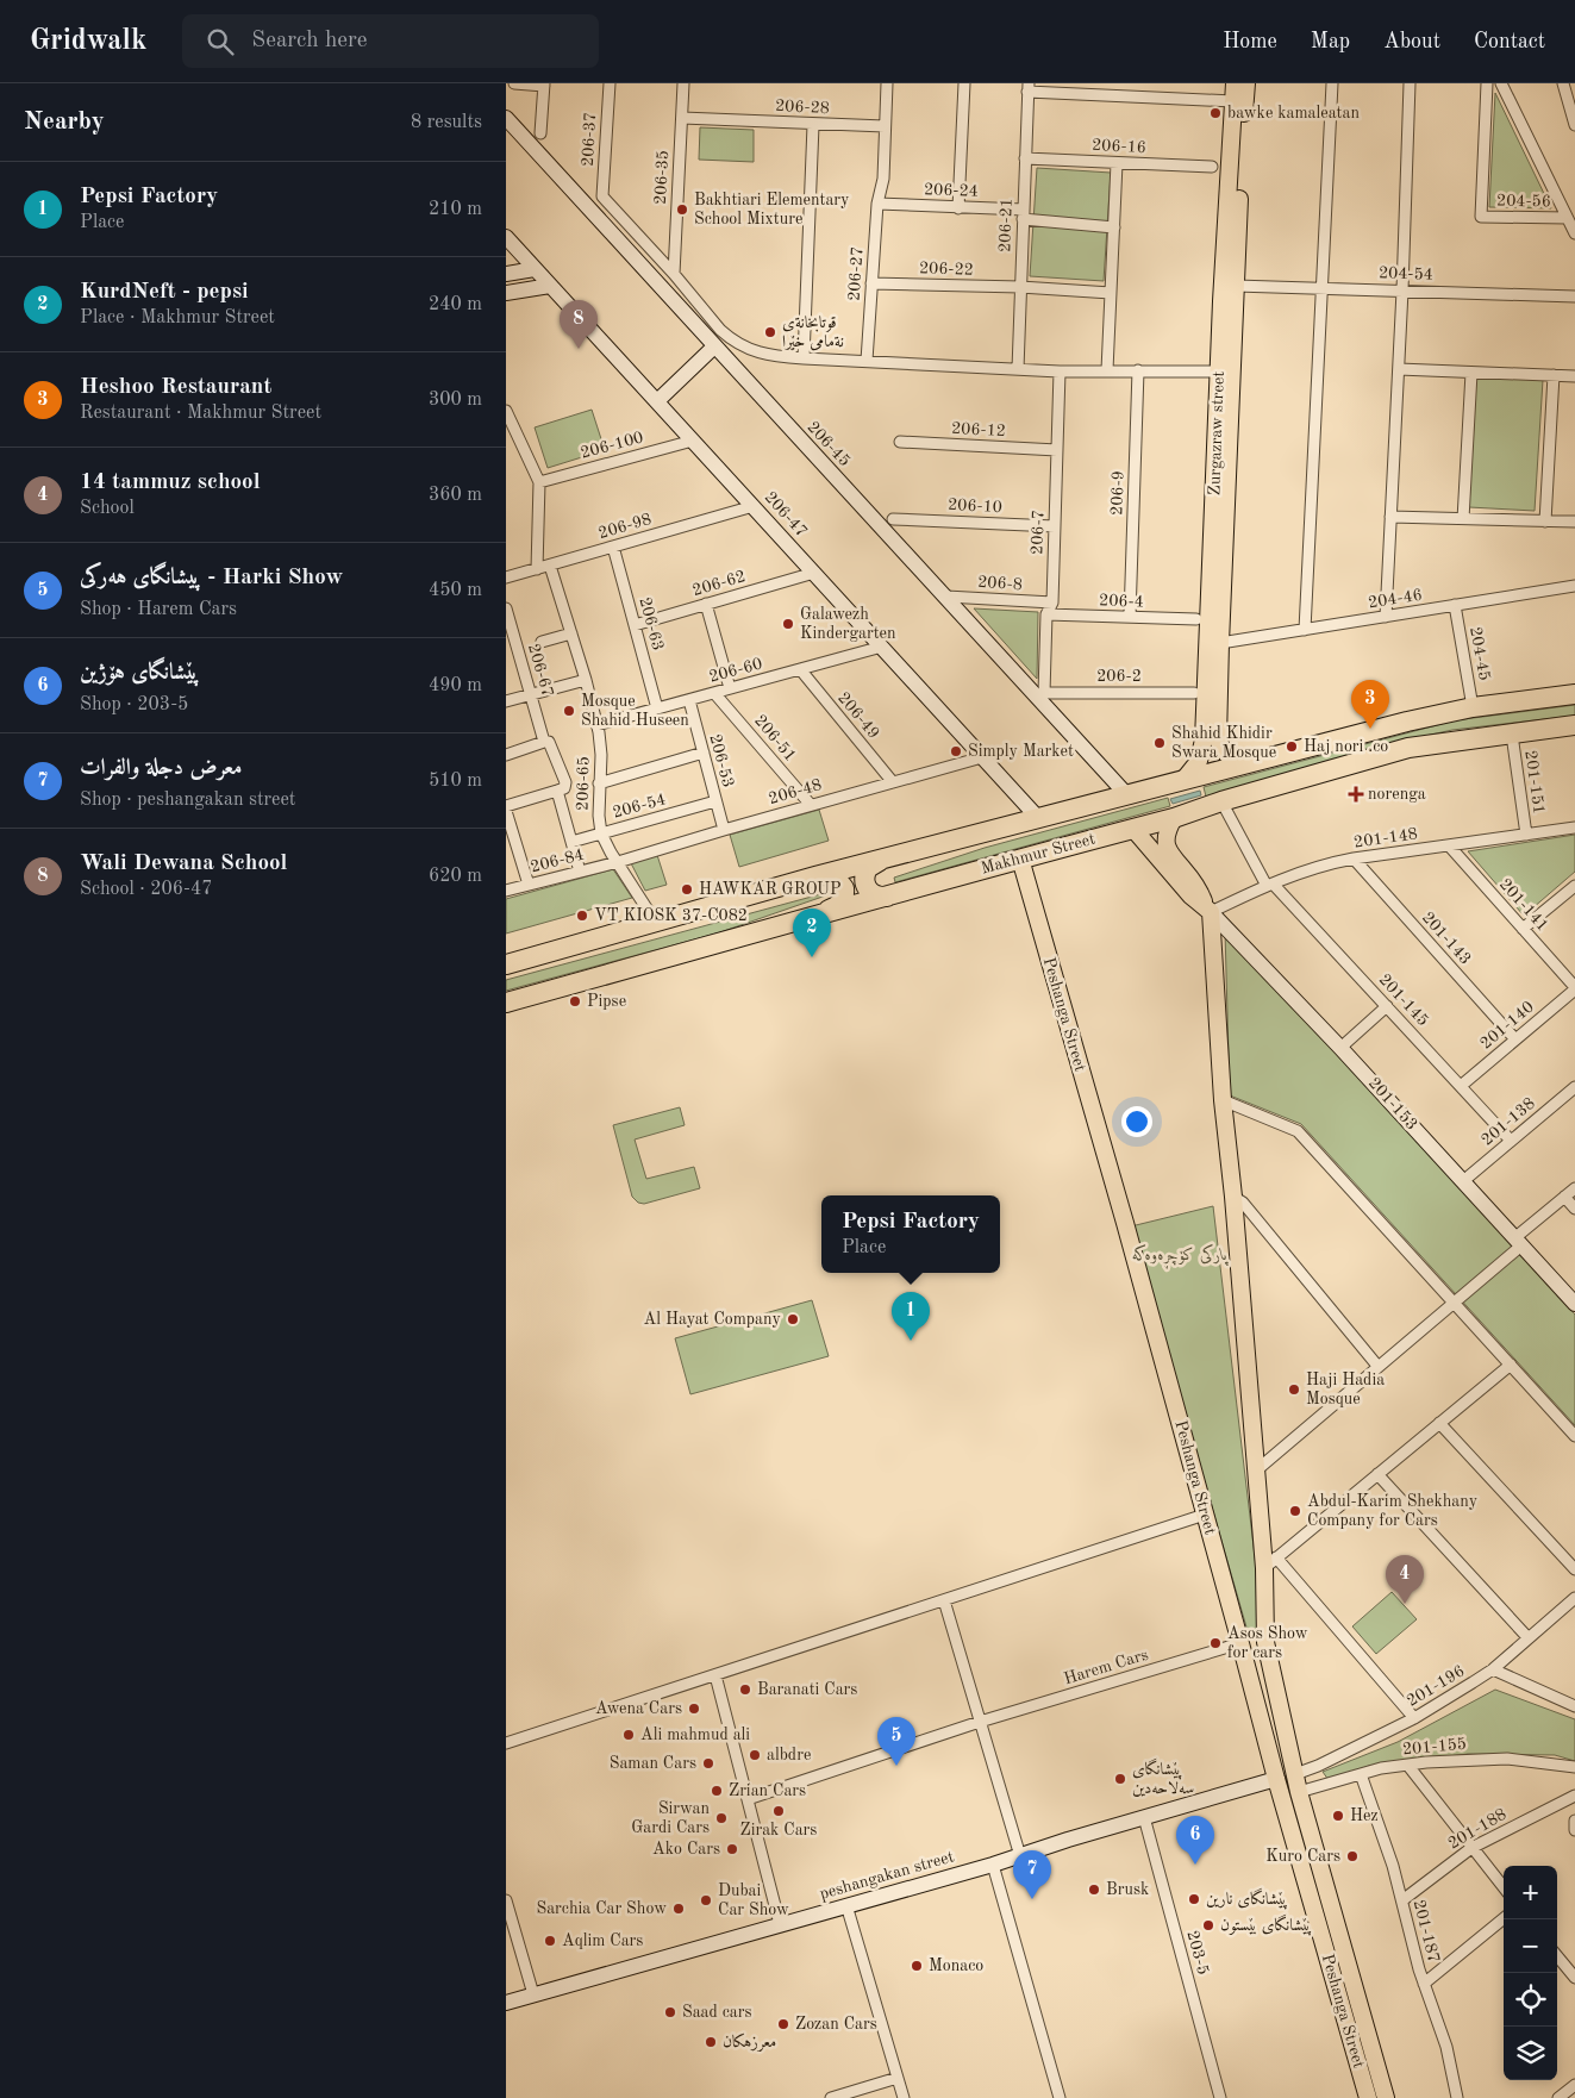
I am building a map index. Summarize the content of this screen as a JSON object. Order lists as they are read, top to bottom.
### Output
{
  "streets": {
    "highway": ["Makhmur Street"],
    "main road": ["Zurgazraw street", "Peshanga Street", "201-153"],
    "street": [
      "206-28",
      "206-37",
      "206-16",
      "206-35",
      "206-24",
      "204-56",
      "206-21",
      "206-22",
      "206-27",
      "204-54",
      "206-12",
      "206-45",
      "206-100",
      "206-9",
      "206-10",
      "206-47",
      "206-98",
      "206-7",
      "206-62",
      "206-8",
      "204-46",
      "206-4",
      "206-63",
      "204-45",
      "206-67",
      "206-60",
      "206-2",
      "206-49",
      "206-51",
      "206-53",
      "201-151",
      "206-65",
      "206-48",
      "206-54",
      "201-148",
      "206-84",
      "201-141",
      "201-143",
      "201-145",
      "201-140",
      "201-138",
      "Harem Cars",
      "201-196",
      "201-155",
      "201-188",
      "peshangakan street",
      "201-187",
      "203-5"
    ]
  },
  "crossings": [
    ["206-28", "206-35"],
    ["206-28", "206-27"],
    ["206-37", "206-35"],
    ["206-16", "206-21"],
    ["206-24", "206-21"],
    ["206-24", "206-27"],
    ["206-21", "206-22"],
    ["206-22", "206-27"],
    ["204-54", "Zurgazraw street"],
    ["206-12", "206-7"],
    ["Zurgazraw street", "204-46"],
    ["206-45", "206-7"],
    ["206-45", "206-8"],
    ["206-45", "206-2"],
    ["206-100", "206-47"],
    ["206-9", "206-4"],
    ["206-10", "206-7"],
    ["206-47", "206-98"],
    ["206-47", "206-62"],
    ["206-47", "206-60"],
    ["206-47", "206-48"],
    ["206-98", "206-63"],
    ["206-98", "206-65"],
    ["206-7", "206-8"],
    ["206-7", "206-4"],
    ["206-7", "206-2"],
    ["206-62", "206-63"],
    ["204-46", "204-45"],
    ["206-63", "206-60"],
    ["206-60", "206-49"],
    ["206-60", "206-51"],
    ["206-60", "206-53"],
    ["206-60", "206-65"],
    ["206-49", "206-48"],
    ["206-51", "206-48"],
    ["206-53", "206-48"],
    ["206-53", "206-54"],
    ["201-151", "201-148"],
    ["201-151", "Makhmur Street"],
    ["206-65", "206-48"],
    ["206-65", "206-54"],
    ["206-65", "206-84"],
    ["206-48", "206-84"],
    ["201-148", "201-141"],
    ["201-148", "201-143"],
    ["201-148", "201-145"],
    ["201-148", "Peshanga Street"],
    ["201-148", "201-153"],
    ["Makhmur Street", "201-145"],
    ["Makhmur Street", "Peshanga Street"],
    ["Makhmur Street", "201-153"],
    ["201-141", "201-140"],
    ["201-143", "201-140"],
    ["201-145", "201-140"],
    ["201-145", "201-138"],
    ["Peshanga Street", "201-153"],
    ["Peshanga Street", "Harem Cars"],
    ["Peshanga Street", "201-196"],
    ["Peshanga Street", "201-155"],
    ["Peshanga Street", "peshangakan street"],
    ["201-153", "201-138"],
    ["201-155", "201-187"],
    ["201-188", "201-187"],
    ["peshangakan street", "203-5"]
  ],
  "parks": ["پارکی کۆچڕەوەکە"],
  "places": {
    "other": [
      "bawke kamaleatan",
      "Bakhtiari Elementary School Mixture",
      "قوتابخانةى نةمامى خێرا",
      "Galawezh Kindergarten",
      "Mosque Shahid Huseen",
      "Shahid Khidir Swara Mosque",
      "Haj nori .co",
      "Simply Market",
      "HAWKAR GROUP",
      "VT KIOSK 37-C082",
      "Pipse",
      "Al Hayat Company",
      "Haji Hadia Mosque",
      "Abdul-Karim Shekhany Company for Cars",
      "Asos Show for cars",
      "Baranati Cars",
      "Awena Cars",
      "Ali mahmud ali",
      "albdre",
      "Saman Cars",
      "پێشانگای سەلاحەدین",
      "Zrian Cars",
      "Zirak Cars",
      "Hez",
      "Sirwan Gardi Cars",
      "Ako Cars",
      "Kuro Cars",
      "Brusk",
      "پێشانگای نارین",
      "Dubai Car Show",
      "Sarchia Car Show",
      "پێشانگای بێستون",
      "Aqlim Cars",
      "Monaco",
      "Saad cars",
      "Zozan Cars",
      "معرزهكان"
    ],
    "health": ["norenga"]
  },
  "page": {
    "header": "Gridwalk",
    "search": "Search here",
    "nav": [
      "Home",
      "Map",
      "About",
      "Contact"
    ],
    "heading": ["Nearby", "8 results"],
    "list": [
      {
        "mark": "1",
        "name": "Pepsi Factory",
        "note": "Place",
        "value": "210 m"
      },
      {
        "mark": "2",
        "name": "KurdNeft - pepsi",
        "note": "Place · Makhmur Street",
        "value": "240 m"
      },
      {
        "mark": "3",
        "name": "Heshoo Restaurant",
        "note": "Restaurant · Makhmur Street",
        "value": "300 m"
      },
      {
        "mark": "4",
        "name": "14 tammuz school",
        "note": "School",
        "value": "360 m"
      },
      {
        "mark": "5",
        "name": "پیشانگای هەرکی - Harki Show",
        "note": "Shop · Harem Cars",
        "value": "450 m"
      },
      {
        "mark": "6",
        "name": "پێشانگای هۆژین",
        "note": "Shop · 203-5",
        "value": "490 m"
      },
      {
        "mark": "7",
        "name": "معرض دجلة والفرات",
        "note": "Shop · peshangakan street",
        "value": "510 m"
      },
      {
        "mark": "8",
        "name": "Wali Dewana School",
        "note": "School · 206-47",
        "value": "620 m"
      }
    ],
    "pins": [
      "8",
      "3",
      "2",
      "1",
      "4",
      "5",
      "6",
      "7"
    ],
    "popup": ["Pepsi Factory", "Place"],
    "map_buttons": ["+", "−"]
  }
}
